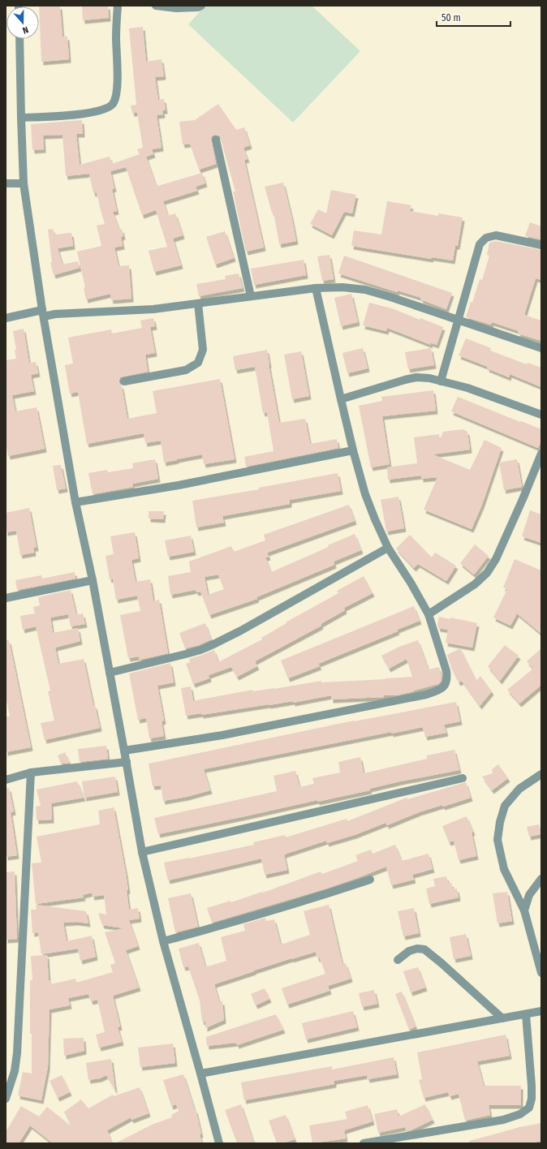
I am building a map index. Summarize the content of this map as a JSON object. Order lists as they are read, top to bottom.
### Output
{
  "scale_bar": "50 m",
  "north": "bottom"
}
